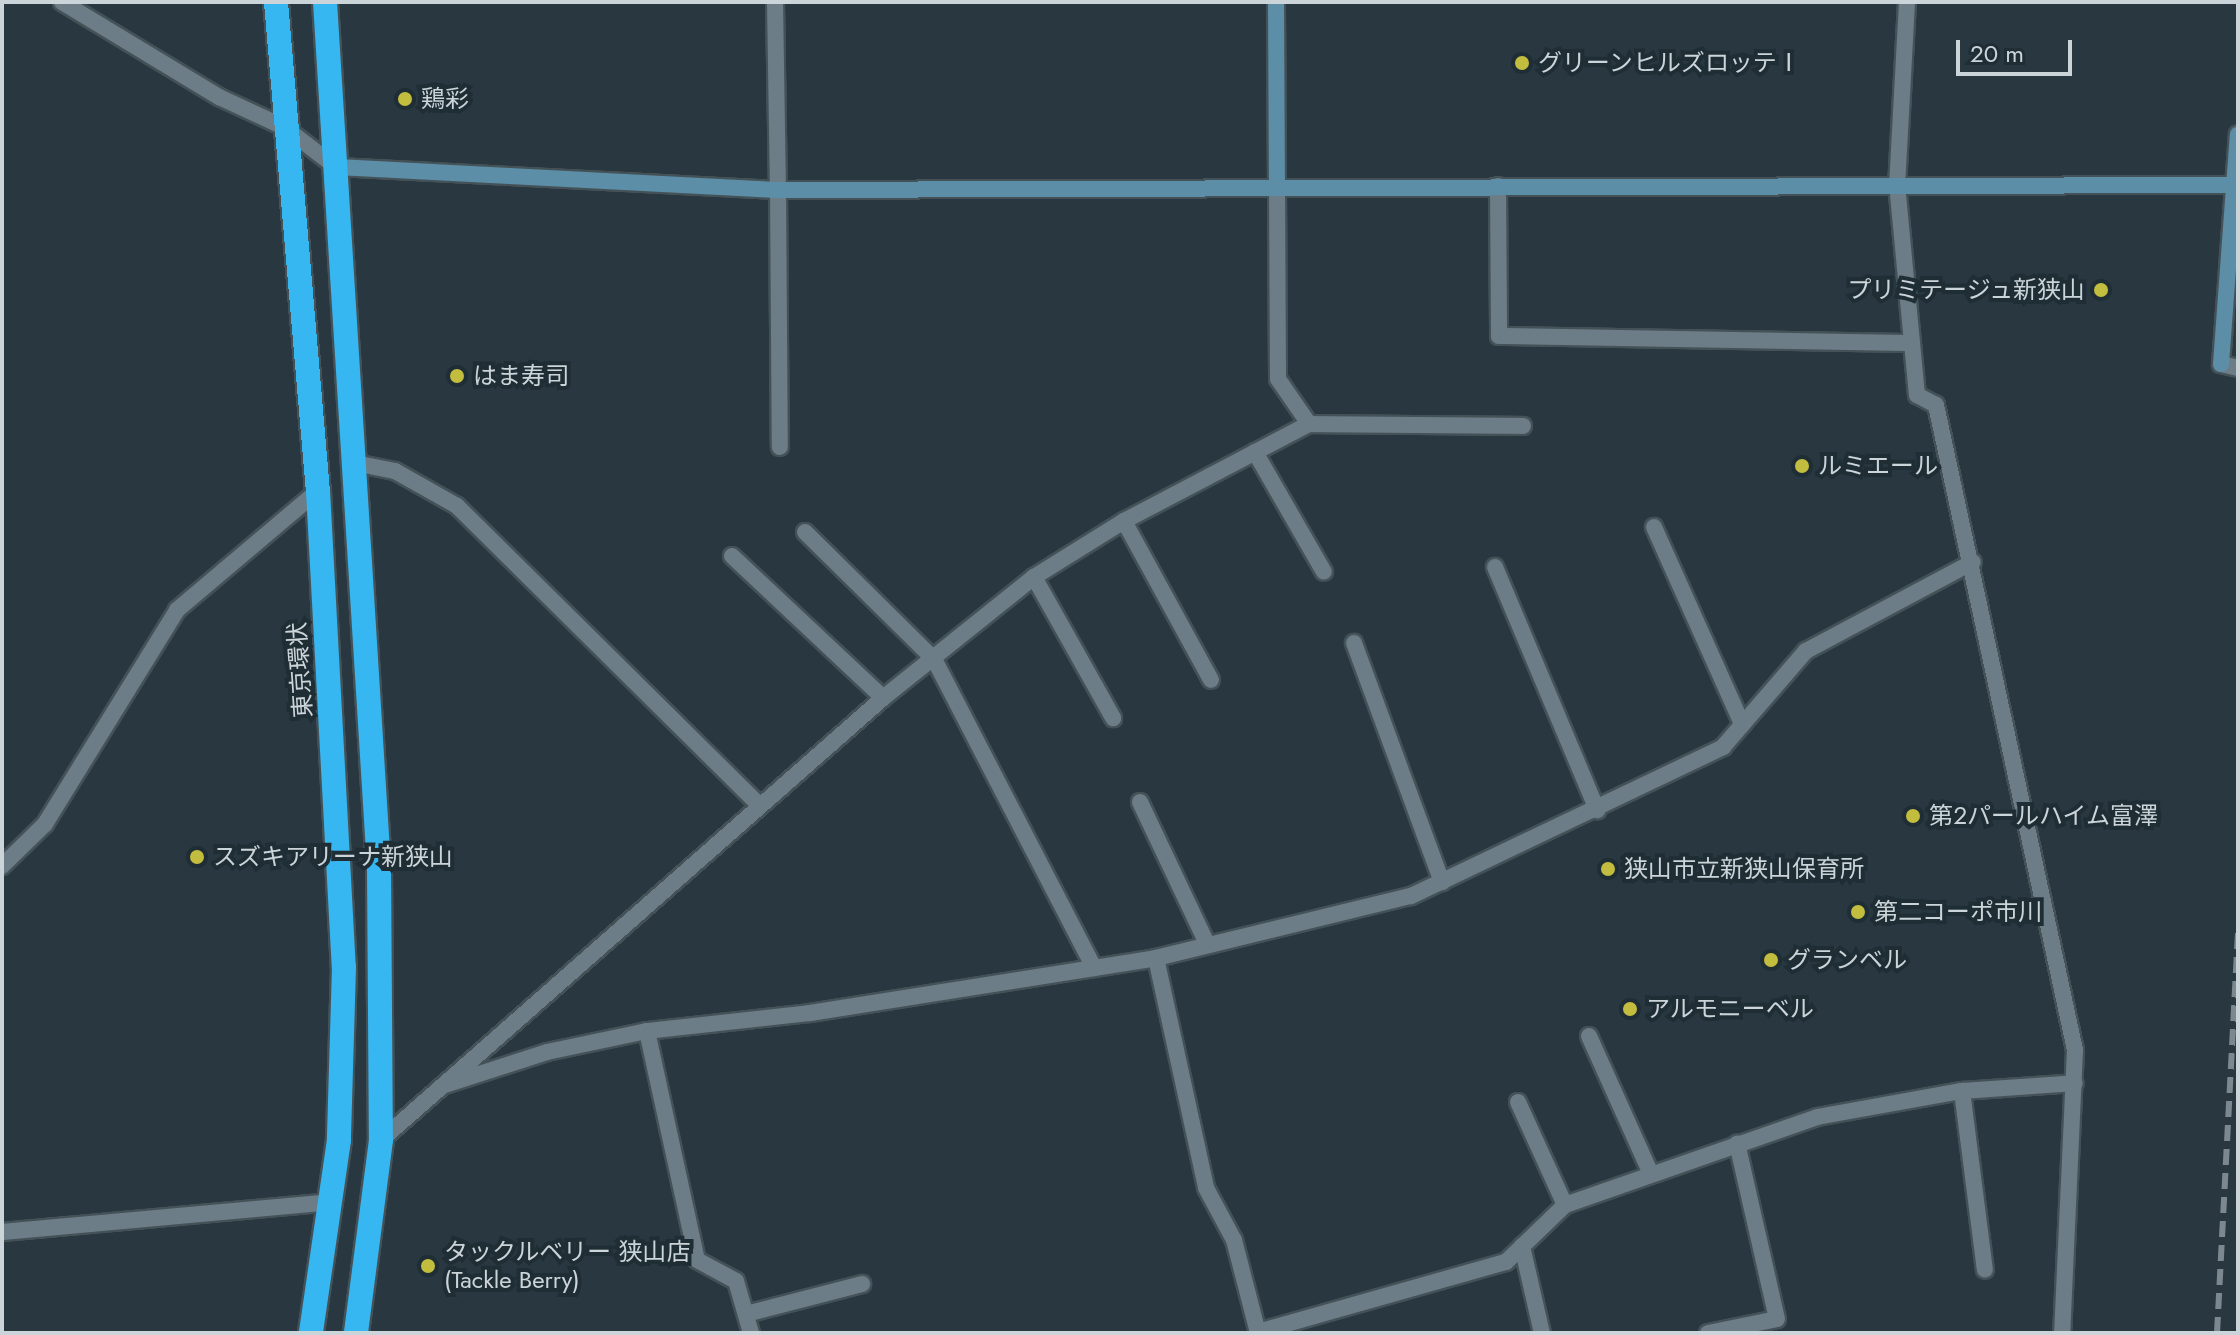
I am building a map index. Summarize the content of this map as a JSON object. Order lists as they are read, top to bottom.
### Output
{
  "streets": {
    "highway": ["東京環状"]
  },
  "places": [
    "グリーンヒルズロッテⅠ",
    "鶏彩",
    "プリミテージュ新狭山",
    "はま寿司",
    "ルミエール",
    "第２パールハイム富澤",
    "スズキアリーナ新狭山",
    "狭山市立新狭山保育所",
    "第二コーポ市川",
    "グランベル",
    "アルモニーベル",
    "タックルベリー 狭山店 (Tackle Berry)"
  ],
  "scale_bar": "20 m"
}
